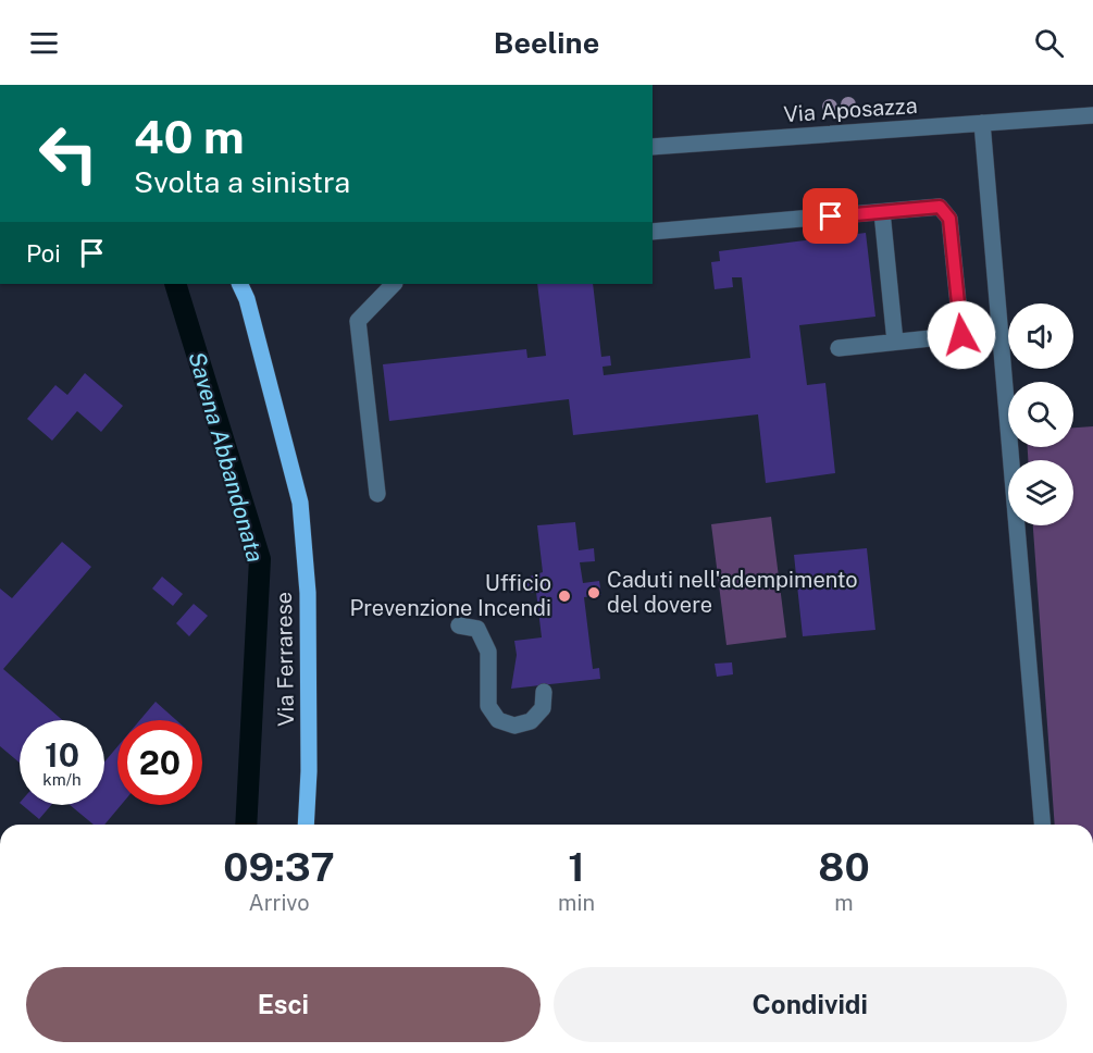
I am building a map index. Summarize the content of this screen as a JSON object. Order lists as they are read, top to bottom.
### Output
{
  "streets": {
    "main road": ["Via Ferrarese"],
    "street": ["Via Aposazza"]
  },
  "water": ["Savena Abbandonata"],
  "places": ["Caduti nell'adempimento del dovere", "Ufficio Prevenzione Incendi"],
  "page": {
    "header": "Beeline",
    "turn": ["40 m", "Svolta a sinistra"],
    "then": "Poi",
    "speed": "10 km/h",
    "limit": "20",
    "eta": [
      "09:37",
      "Arrivo",
      "1",
      "min",
      "80",
      "m"
    ],
    "buttons": ["Esci", "Condividi"]
  }
}
